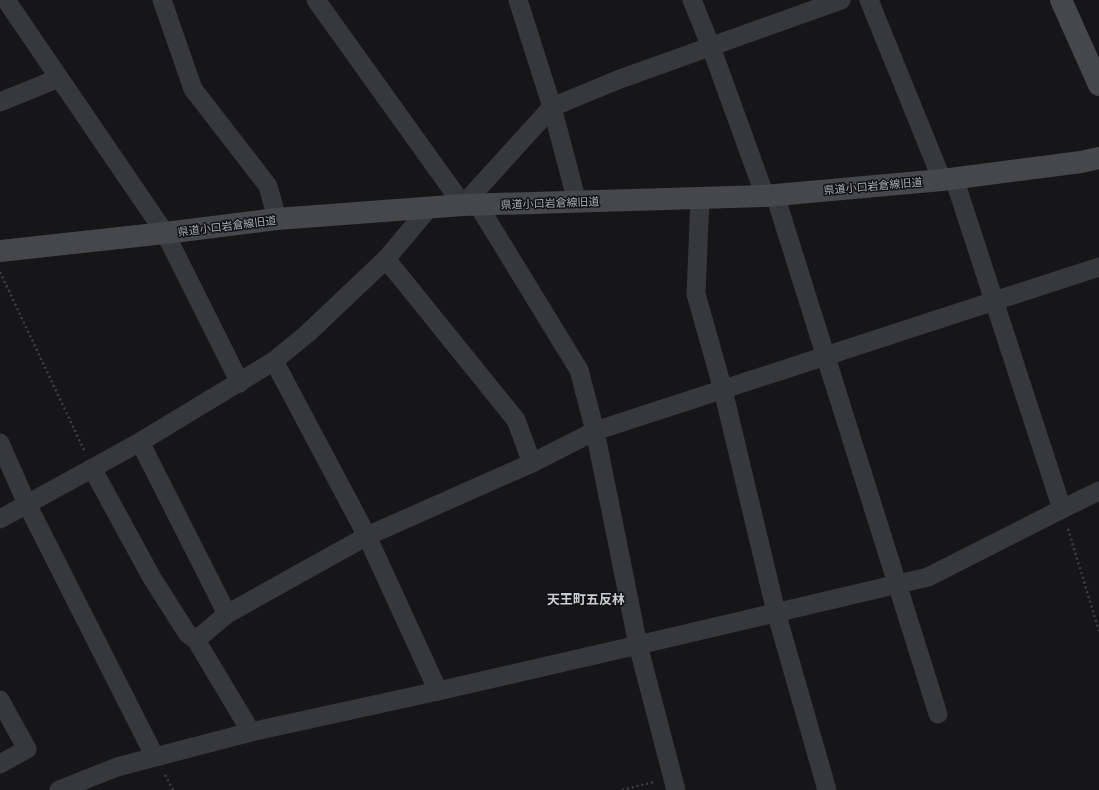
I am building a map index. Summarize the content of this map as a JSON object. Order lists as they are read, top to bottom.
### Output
{
  "streets": {
    "street": ["県道小口岩倉線旧道"]
  },
  "districts": ["天王町五反林"]
}
